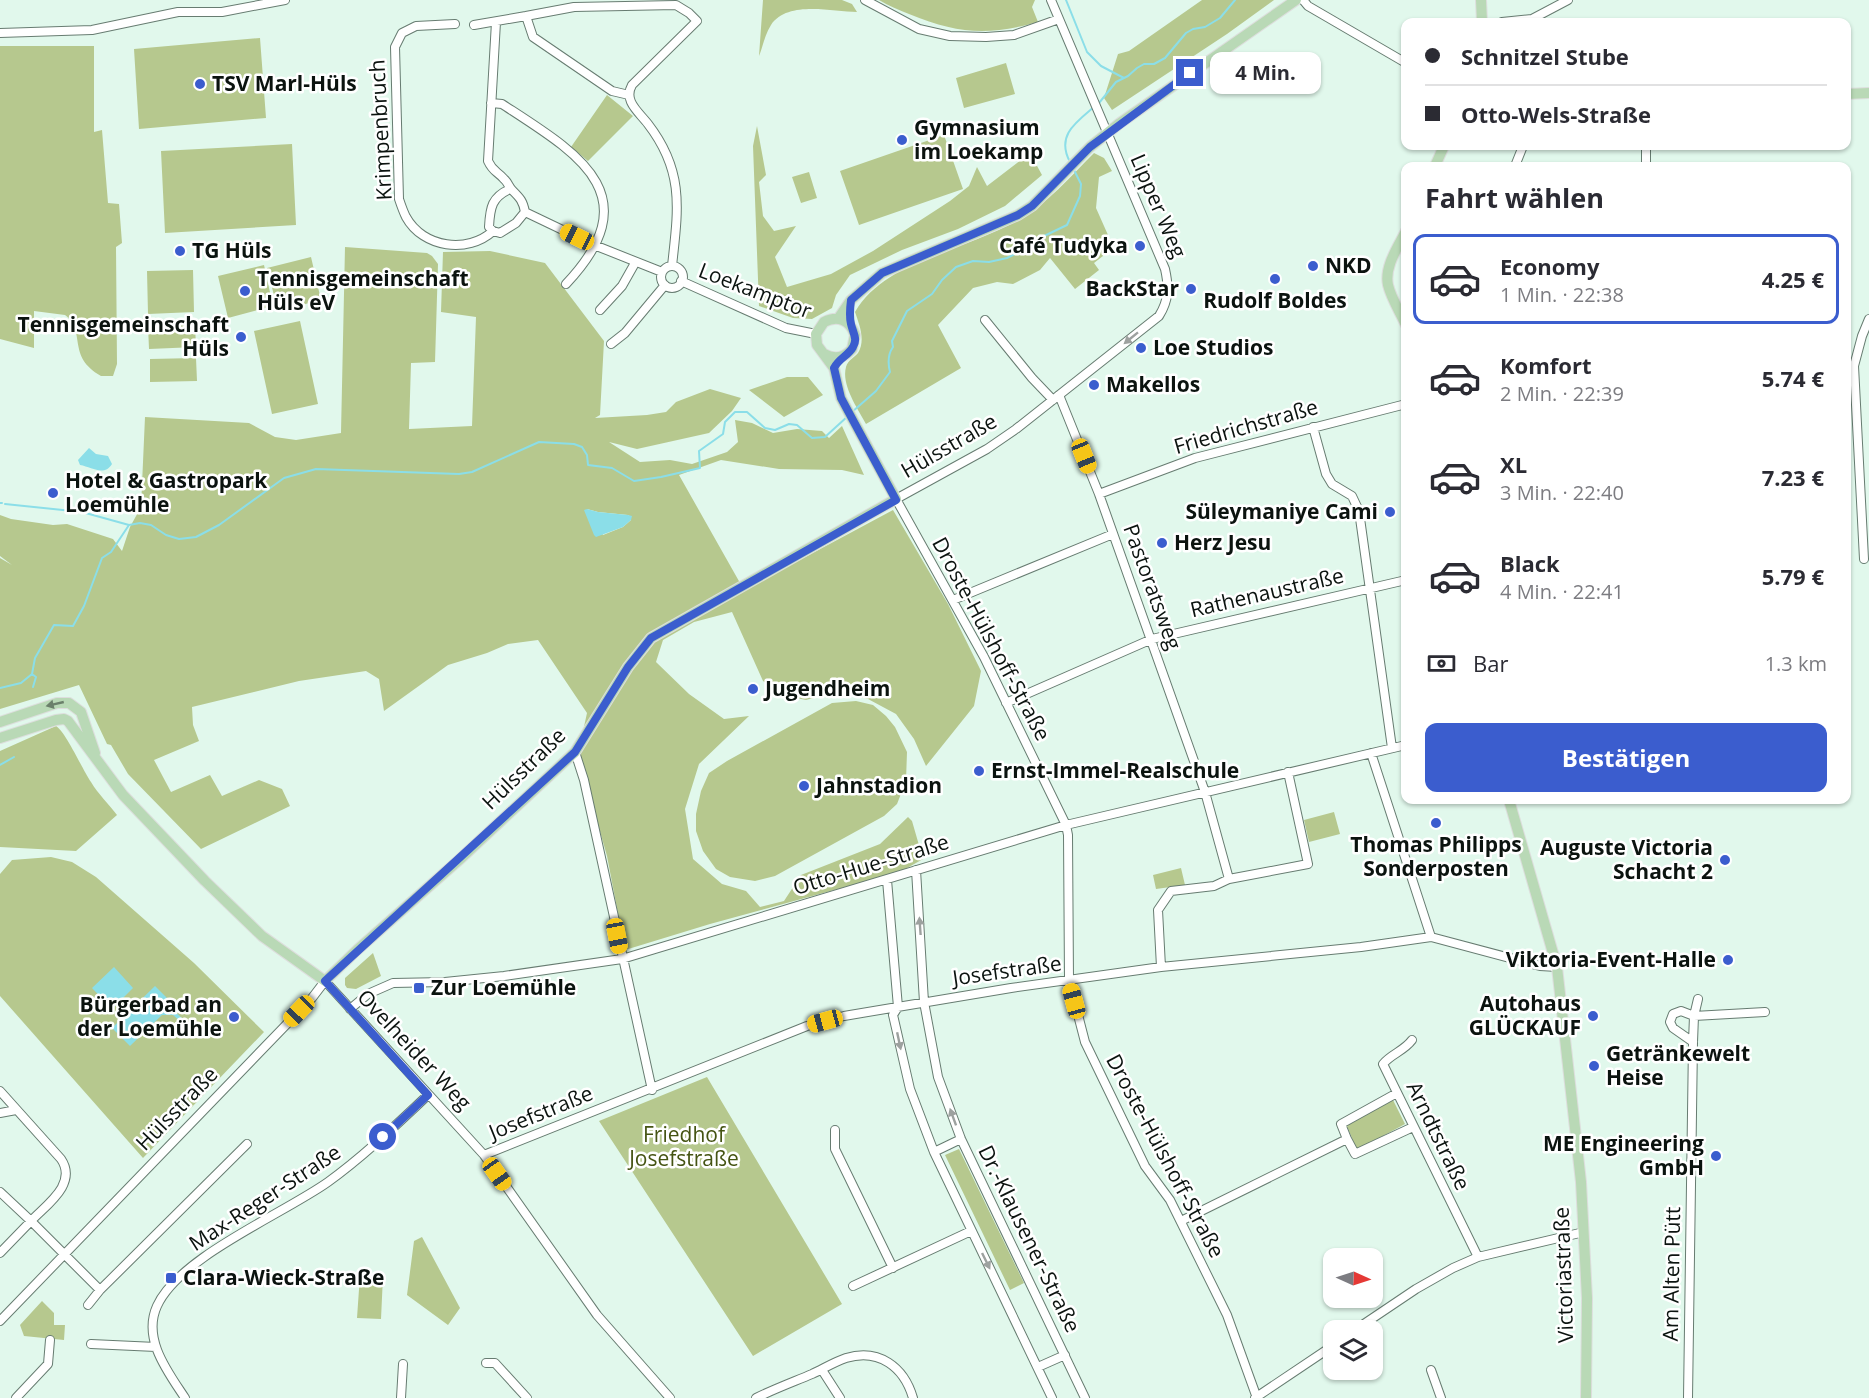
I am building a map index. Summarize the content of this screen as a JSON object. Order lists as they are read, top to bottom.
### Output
{
  "streets": {
    "main road": ["Hülsstraße", "Ovelheider Weg", "Victoriastraße"],
    "street": [
      "Krimpenbruch",
      "Lipper Weg",
      "Loekamptor",
      "Friedrichstraße",
      "Pastoratsweg",
      "Rathenaustraße",
      "Droste-Hülshoff-Straße",
      "Otto-Hue-Straße",
      "Josefstraße",
      "Arndtstraße",
      "Max-Reger-Straße",
      "Dr.-Klausener-Straße",
      "Am Alten Pütt"
    ]
  },
  "crossings": [
    ["Lipper Weg", "Hülsstraße"],
    ["Friedrichstraße", "Pastoratsweg"],
    ["Hülsstraße", "Pastoratsweg"],
    ["Hülsstraße", "Droste-Hülshoff-Straße"],
    ["Hülsstraße", "Ovelheider Weg"],
    ["Pastoratsweg", "Rathenaustraße"],
    ["Pastoratsweg", "Otto-Hue-Straße"],
    ["Rathenaustraße", "Droste-Hülshoff-Straße"],
    ["Droste-Hülshoff-Straße", "Otto-Hue-Straße"],
    ["Droste-Hülshoff-Straße", "Josefstraße"],
    ["Otto-Hue-Straße", "Ovelheider Weg"],
    ["Otto-Hue-Straße", "Dr.-Klausener-Straße"],
    ["Josefstraße", "Ovelheider Weg"],
    ["Josefstraße", "Dr.-Klausener-Straße"],
    ["Josefstraße", "Victoriastraße"],
    ["Ovelheider Weg", "Max-Reger-Straße"]
  ],
  "parks": ["Friedhof Josefstraße"],
  "places": {
    "other": [
      "TSV Marl-Hüls",
      "Gymnasium im Loekamp",
      "Café Tudyka",
      "TG Hüls",
      "NKD",
      "Rudolf Boldes",
      "BackStar",
      "Tennisgemeinschaft Hüls eV",
      "Tennisgemeinschaft Hüls",
      "Loe Studios",
      "Makellos",
      "Hotel & Gastropark Loemühle",
      "Süleymaniye Cami",
      "Herz Jesu",
      "Jugendheim",
      "Ernst-Immel-Realschule",
      "Jahnstadion",
      "Thomas Philipps Sonderposten",
      "Auguste Victoria Schacht 2",
      "Viktoria-Event-Halle",
      "Autohaus GLÜCKAUF",
      "Bürgerbad an der Loemühle",
      "Getränkewelt Heise",
      "ME Engineering GmbH"
    ],
    "transit": ["Zur Loemühle", "Clara-Wieck-Straße"]
  },
  "north": "right",
  "page": {
    "banner": ["Schnitzel Stube", "Otto-Wels-Straße"],
    "bubble": "4 Min.",
    "heading": "Fahrt wählen",
    "list": [
      {
        "name": "Economy",
        "note": "1 Min. · 22:38",
        "value": "4.25 €"
      },
      {
        "name": "Komfort",
        "note": "2 Min. · 22:39",
        "value": "5.74 €"
      },
      {
        "name": "XL",
        "note": "3 Min. · 22:40",
        "value": "7.23 €"
      },
      {
        "name": "Black",
        "note": "4 Min. · 22:41",
        "value": "5.79 €"
      }
    ],
    "pay": ["Bar", "1.3 km"],
    "buttons": "Bestätigen"
  }
}
